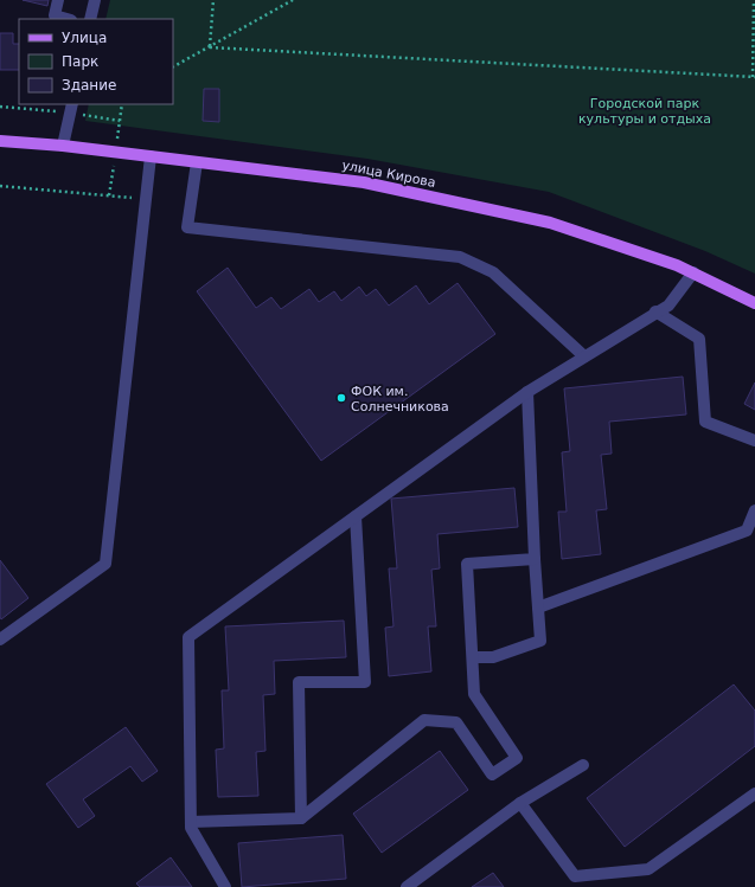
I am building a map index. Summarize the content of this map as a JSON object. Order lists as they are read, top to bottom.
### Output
{
  "streets": {
    "main road": ["улица Кирова"]
  },
  "parks": ["Городской парк культуры и отдыха"],
  "places": ["ФОК им. Солнечникова"],
  "legend": ["Улица", "Парк", "Здание"]
}
